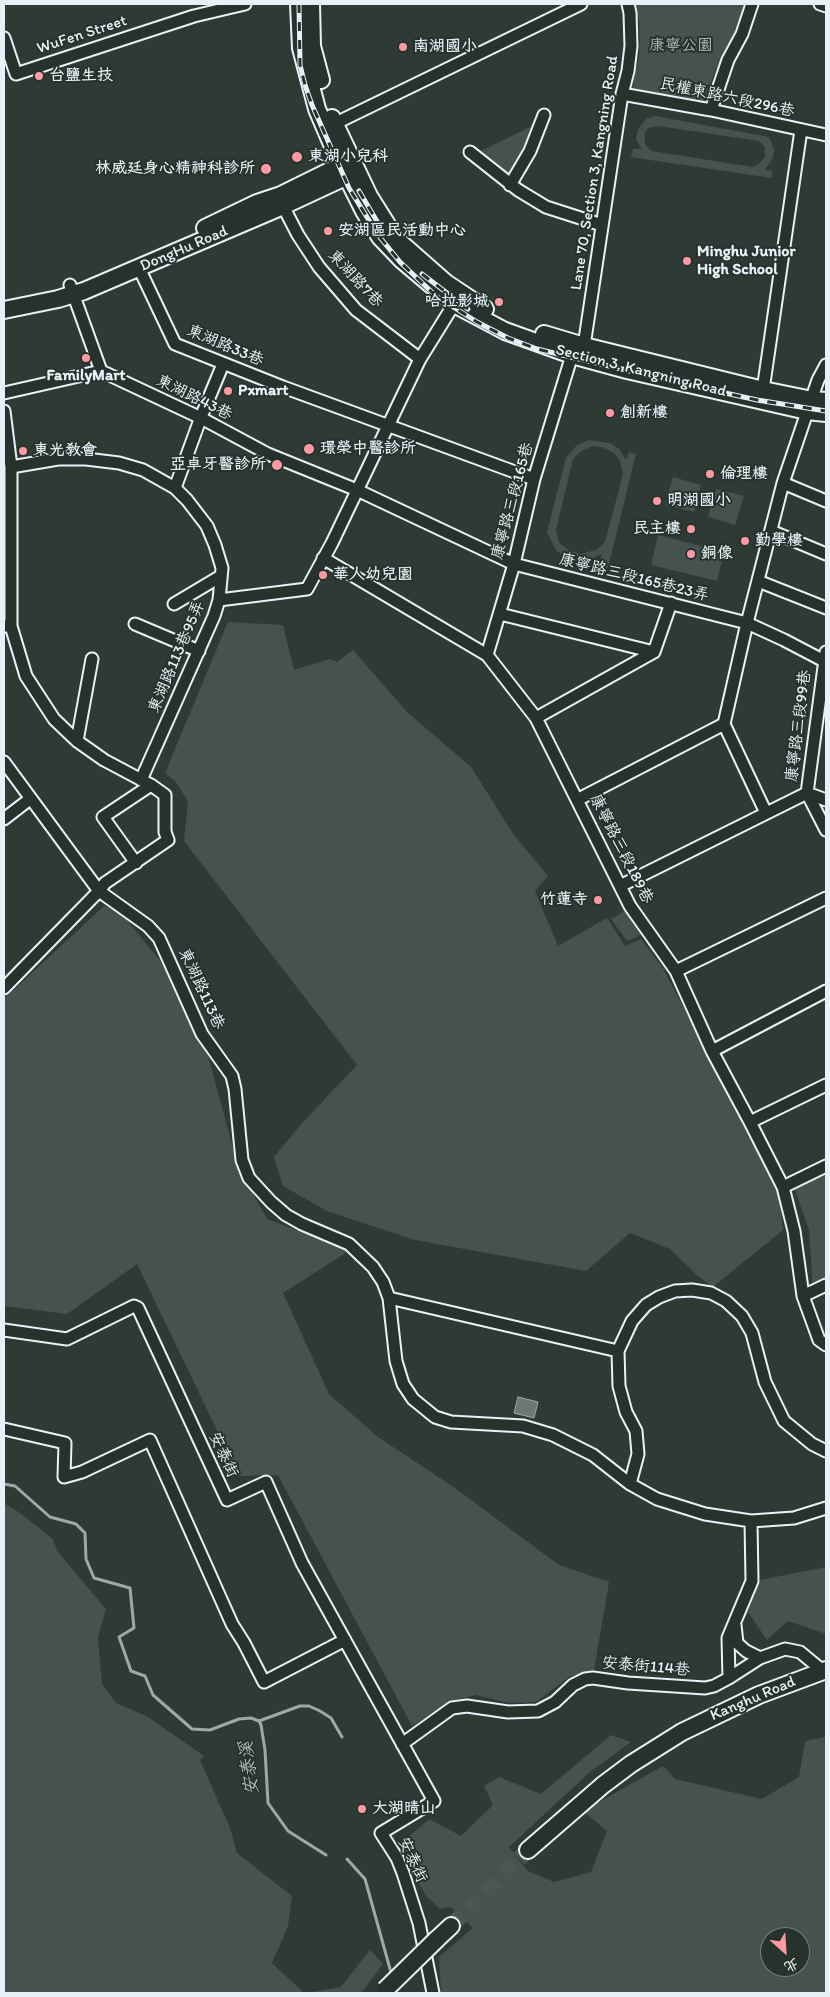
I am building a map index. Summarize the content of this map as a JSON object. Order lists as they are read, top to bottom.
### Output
{
  "streets": {
    "main road": ["DongHu Road", "Section 3, Kangning Road", "Kanghu Road"],
    "street": [
      "WuFen Street",
      "民權東路六段296巷",
      "Lane 70, Section 3, Kangning Road",
      "東湖路7巷",
      "東湖路33巷",
      "東湖路43巷",
      "康寧路三段165巷",
      "康寧路三段165巷23弄",
      "東湖路113巷95弄",
      "康寧路三段99巷",
      "康寧路三段189巷",
      "東湖路113巷",
      "安泰街",
      "安泰街114巷"
    ]
  },
  "crossings": [
    ["民權東路六段296巷", "Lane 70, Section 3, Kangning Road"],
    ["Lane 70, Section 3, Kangning Road", "Section 3, Kangning Road"],
    ["Lane 70, Section 3, Kangning Road", "康寧路三段165巷"],
    ["DongHu Road", "東湖路7巷"],
    ["DongHu Road", "東湖路33巷"],
    ["DongHu Road", "Section 3, Kangning Road"],
    ["東湖路33巷", "康寧路三段165巷"],
    ["Section 3, Kangning Road", "康寧路三段165巷"],
    ["東湖路43巷", "康寧路三段165巷"],
    ["東湖路43巷", "康寧路三段165巷23弄"],
    ["康寧路三段165巷", "康寧路三段165巷23弄"],
    ["康寧路三段165巷", "康寧路三段189巷"],
    ["康寧路三段165巷23弄", "康寧路三段99巷"],
    ["安泰街", "安泰街114巷"],
    ["安泰街114巷", "Kanghu Road"]
  ],
  "water": ["安泰溪"],
  "parks": ["康寧公園"],
  "places": [
    "南湖國小",
    "台鹽生技",
    "東湖小兒科",
    "林威廷身心精神科診所",
    "安湖區民活動中心",
    "Minghu Junior High School",
    "哈拉影城",
    "FamilyMart",
    "Pxmart",
    "創新樓",
    "璟榮中醫診所",
    "東光教會",
    "亞卓牙醫診所",
    "倫理樓",
    "明湖國小",
    "民主樓",
    "勤學樓",
    "銅像",
    "華人幼兒園",
    "竹蓮寺",
    "大湖晴山"
  ],
  "north": "bottom right"
}
